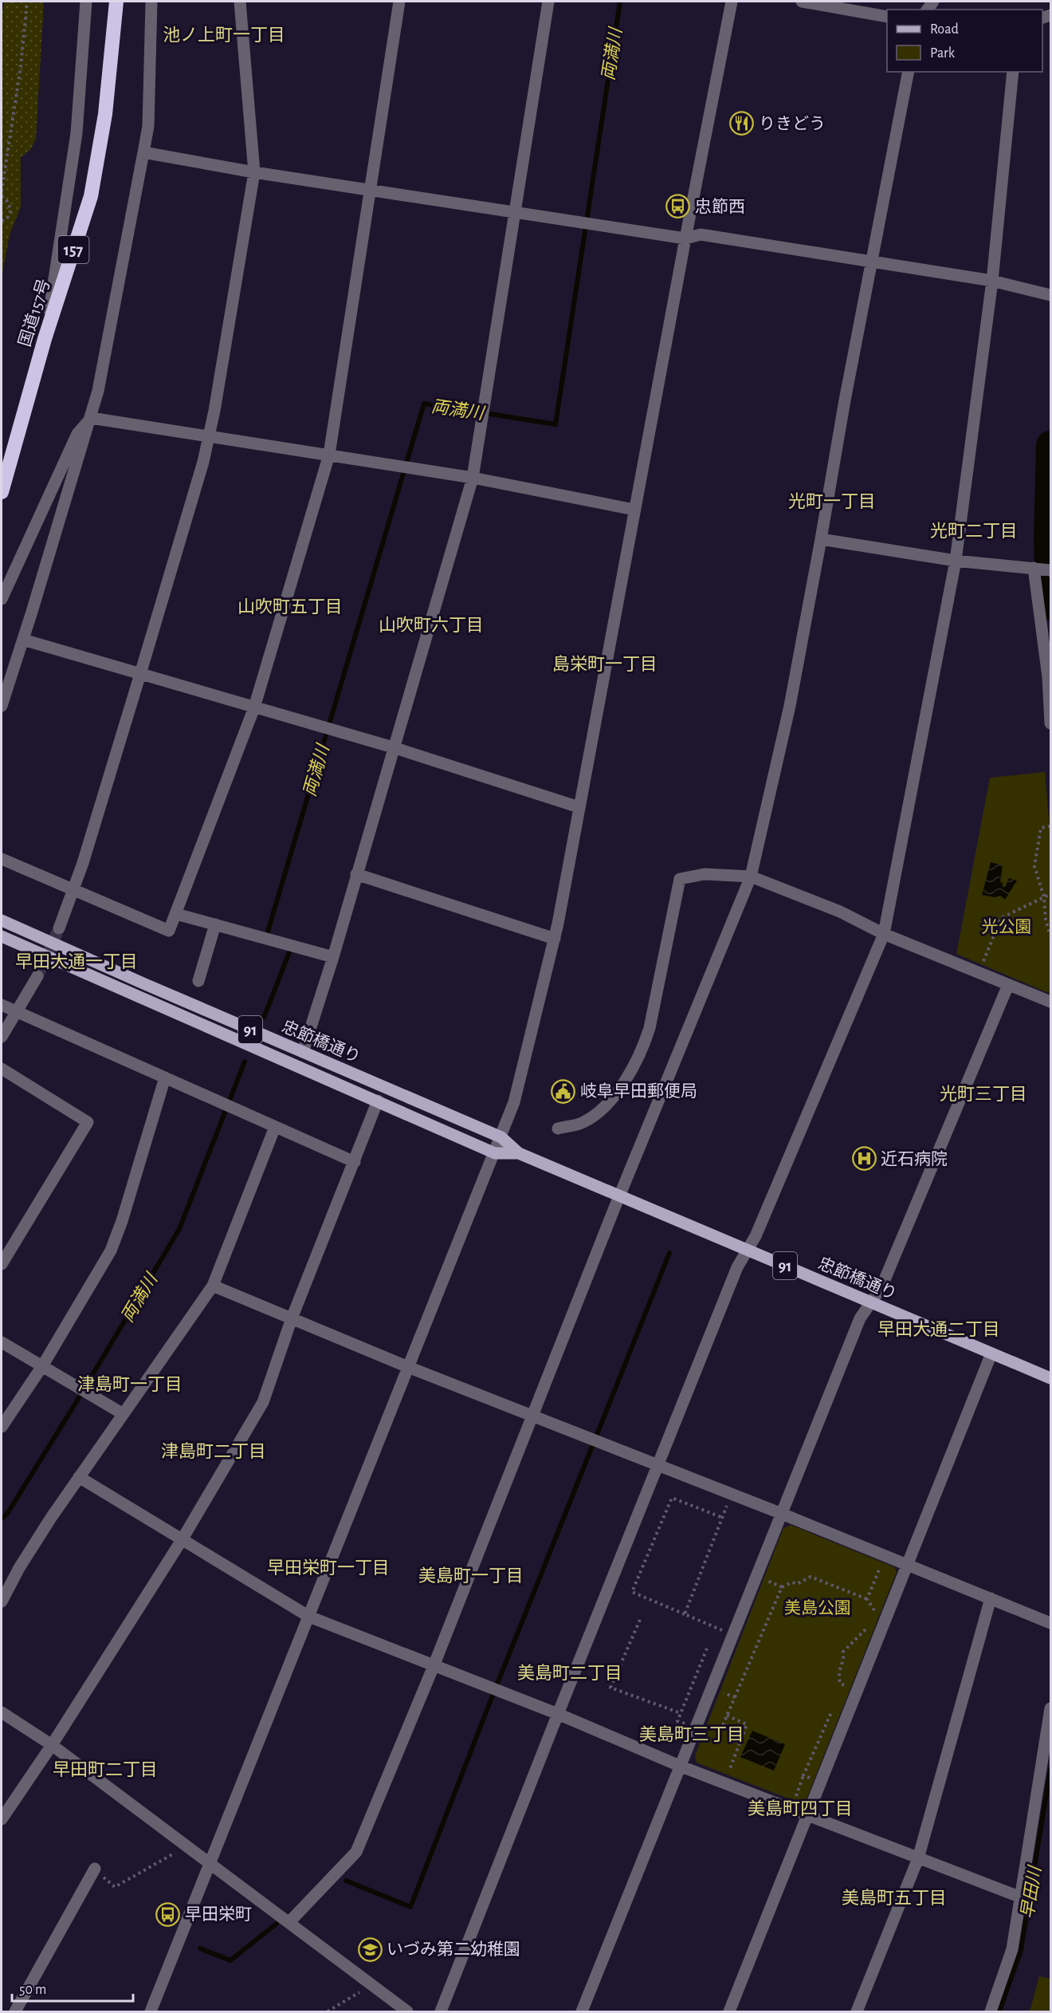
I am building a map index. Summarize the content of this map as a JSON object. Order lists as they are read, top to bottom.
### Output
{
  "streets": {
    "highway": ["157", "国道157号"],
    "main road": ["91", "忠節橋通り"]
  },
  "districts": [
    "池ノ上町一丁目",
    "光町一丁目",
    "光町二丁目",
    "山吹町五丁目",
    "山吹町六丁目",
    "島栄町一丁目",
    "早田大通一丁目",
    "光町三丁目",
    "早田大通二丁目",
    "津島町一丁目",
    "津島町二丁目",
    "早田栄町一丁目",
    "美島町一丁目",
    "美島町二丁目",
    "美島町三丁目",
    "早田町二丁目",
    "美島町四丁目",
    "美島町五丁目"
  ],
  "water": ["両満川", "早田川"],
  "parks": ["光公園", "美島公園"],
  "places": {
    "restaurant": ["りきどう"],
    "bus stop": ["忠節西", "早田栄町"],
    "public building": ["岐阜早田郵便局"],
    "hospital": ["近石病院"],
    "school or university": ["いづみ第二幼稚園"]
  },
  "legend": ["Road", "Park"],
  "scale_bar": "50 m"
}
